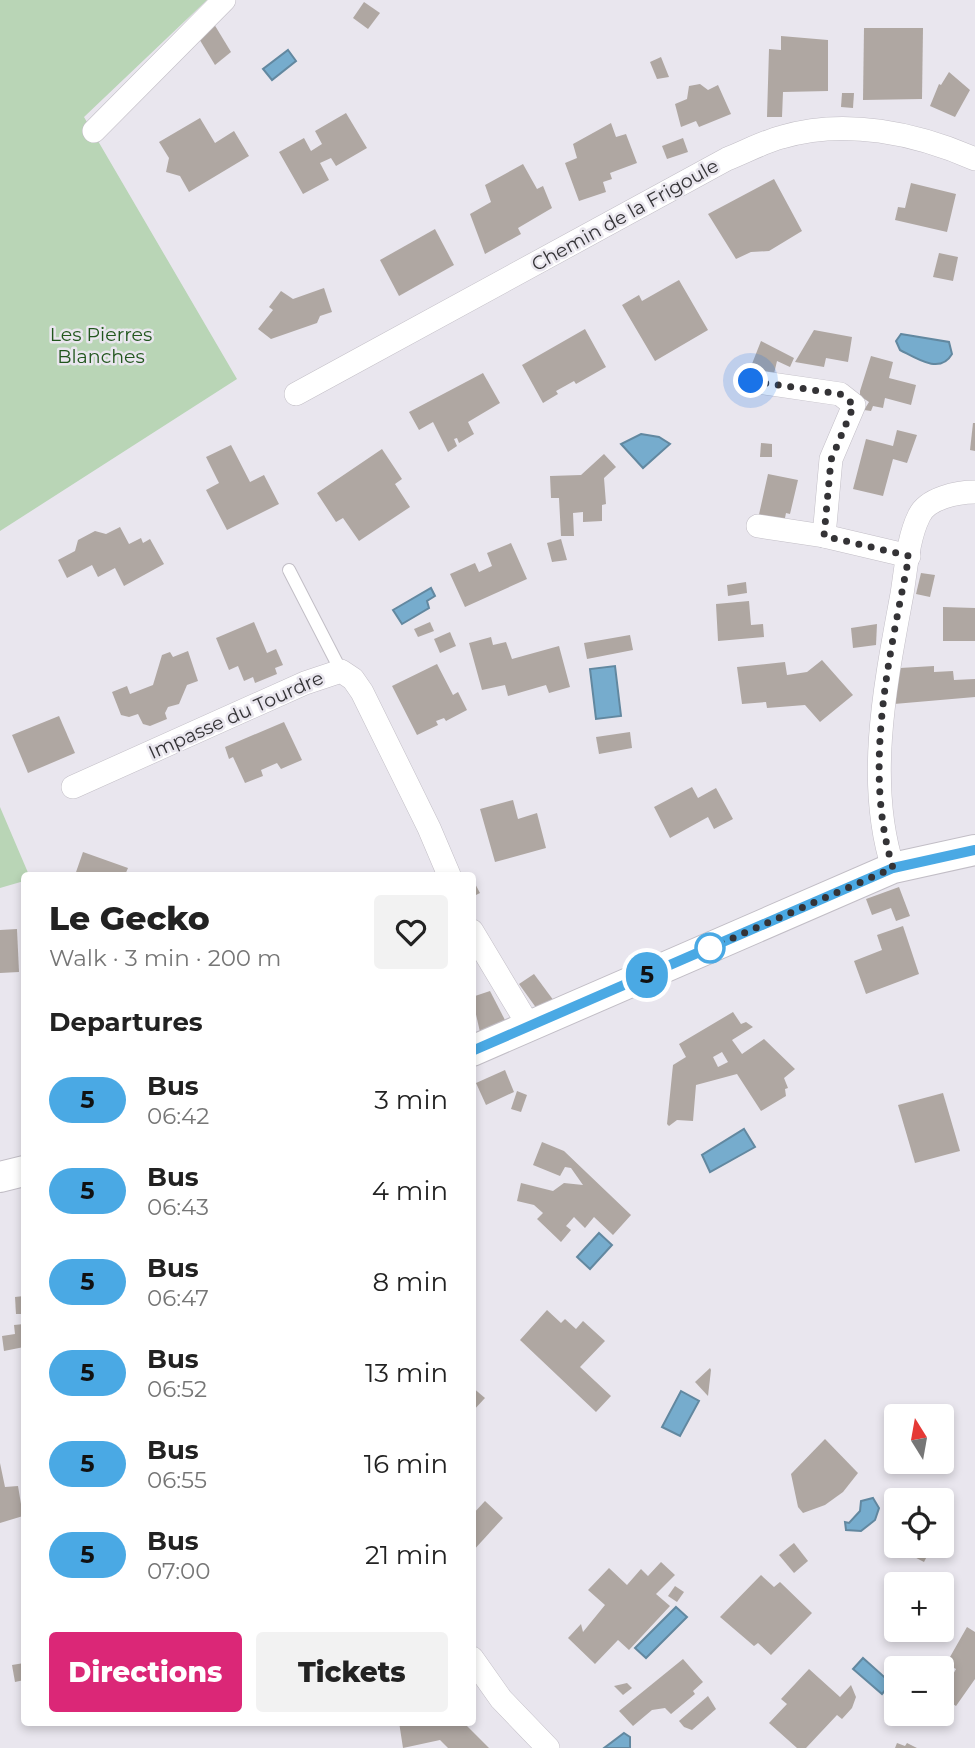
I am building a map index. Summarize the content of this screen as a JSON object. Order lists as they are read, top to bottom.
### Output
{
  "streets": {
    "street": ["Chemin de la Frigoule", "Impasse du Tourdre"]
  },
  "parks": ["Les Pierres Blanches"],
  "lines": ["bus line 5"],
  "north": "top",
  "page": {
    "on_map": "5",
    "heading": [
      ["Le Gecko", "Walk · 3 min · 200 m"],
      "Departures"
    ],
    "list": [
      {
        "mark": "5",
        "name": "Bus",
        "note": "06:42",
        "value": "3 min"
      },
      {
        "mark": "5",
        "name": "Bus",
        "note": "06:43",
        "value": "4 min"
      },
      {
        "mark": "5",
        "name": "Bus",
        "note": "06:47",
        "value": "8 min"
      },
      {
        "mark": "5",
        "name": "Bus",
        "note": "06:52",
        "value": "13 min"
      },
      {
        "mark": "5",
        "name": "Bus",
        "note": "06:55",
        "value": "16 min"
      },
      {
        "mark": "5",
        "name": "Bus",
        "note": "07:00",
        "value": "21 min"
      }
    ],
    "map_buttons": ["+", "−"],
    "buttons": ["Directions", "Tickets"]
  }
}
